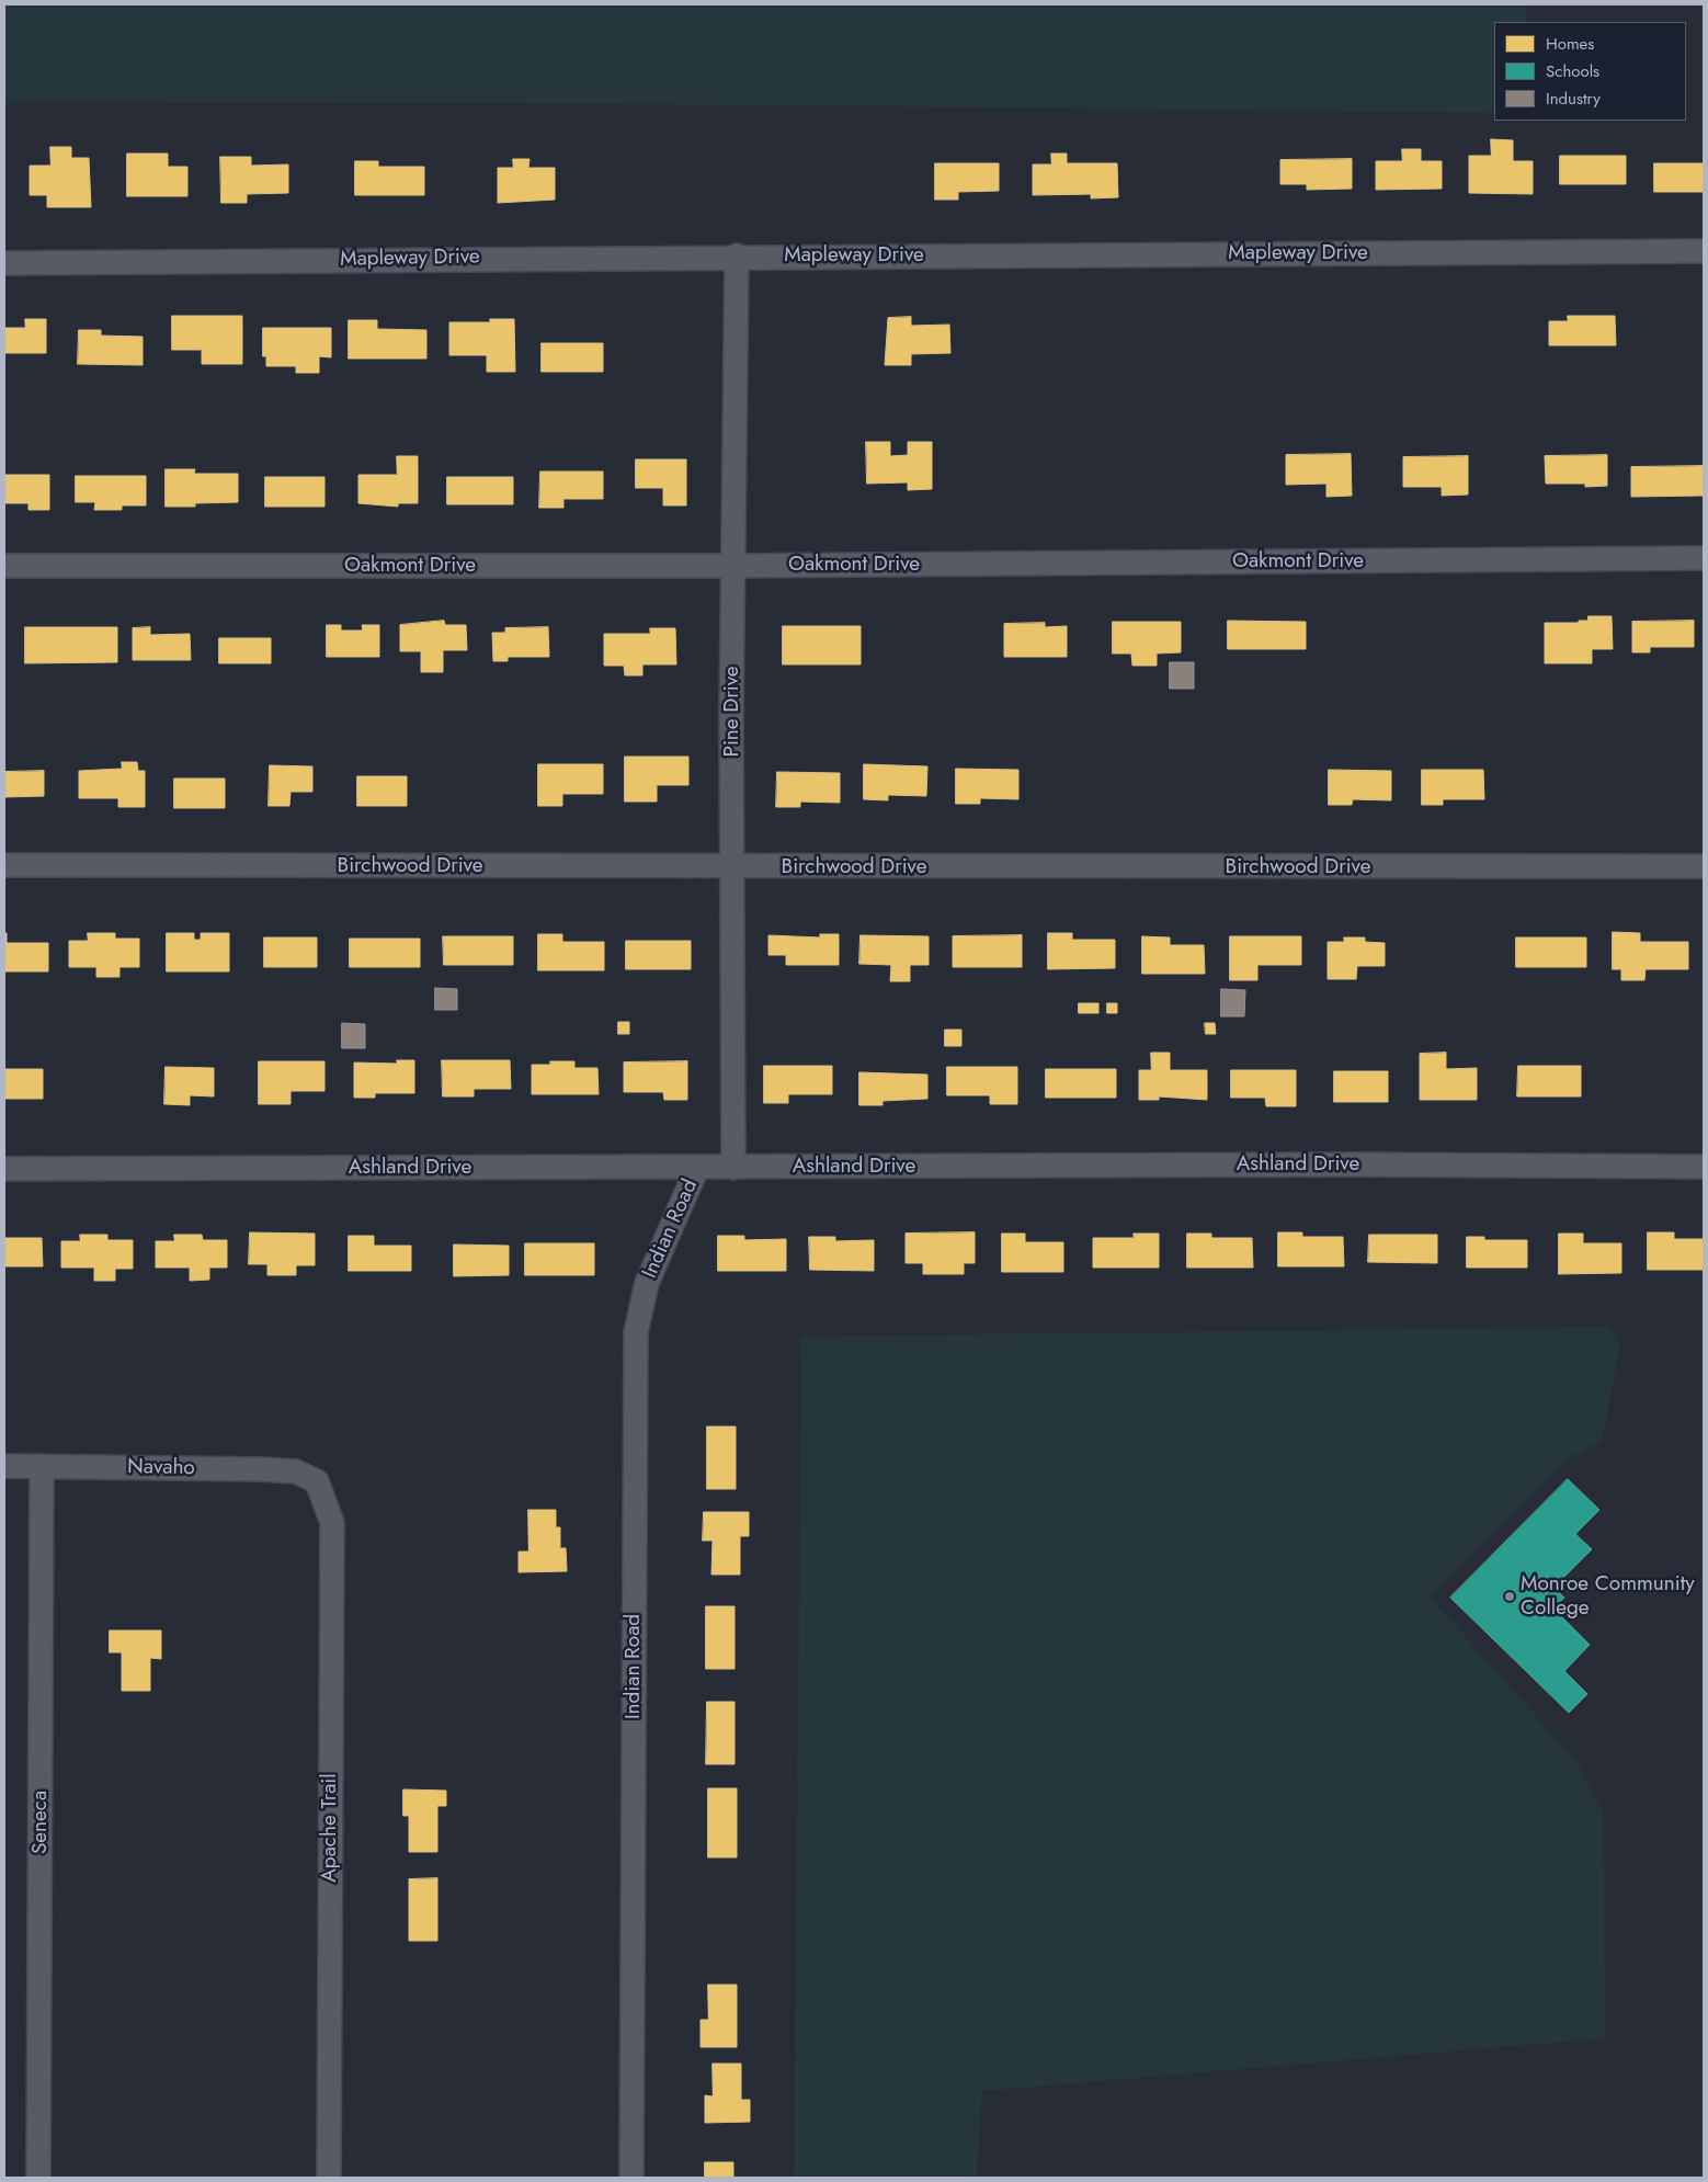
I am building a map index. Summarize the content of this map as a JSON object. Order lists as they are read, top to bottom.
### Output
{
  "streets": {
    "street": [
      "Mapleway Drive",
      "Oakmont Drive",
      "Pine Drive",
      "Birchwood Drive",
      "Ashland Drive",
      "Indian Road",
      "Navaho",
      "Seneca",
      "Apache Trail"
    ]
  },
  "crossings": [
    ["Mapleway Drive", "Pine Drive"],
    ["Oakmont Drive", "Pine Drive"],
    ["Pine Drive", "Birchwood Drive"],
    ["Pine Drive", "Ashland Drive"],
    ["Ashland Drive", "Indian Road"],
    ["Navaho", "Seneca"],
    ["Navaho", "Apache Trail"]
  ],
  "places": ["Monroe Community College"],
  "legend": ["Homes", "Schools", "Industry"]
}
